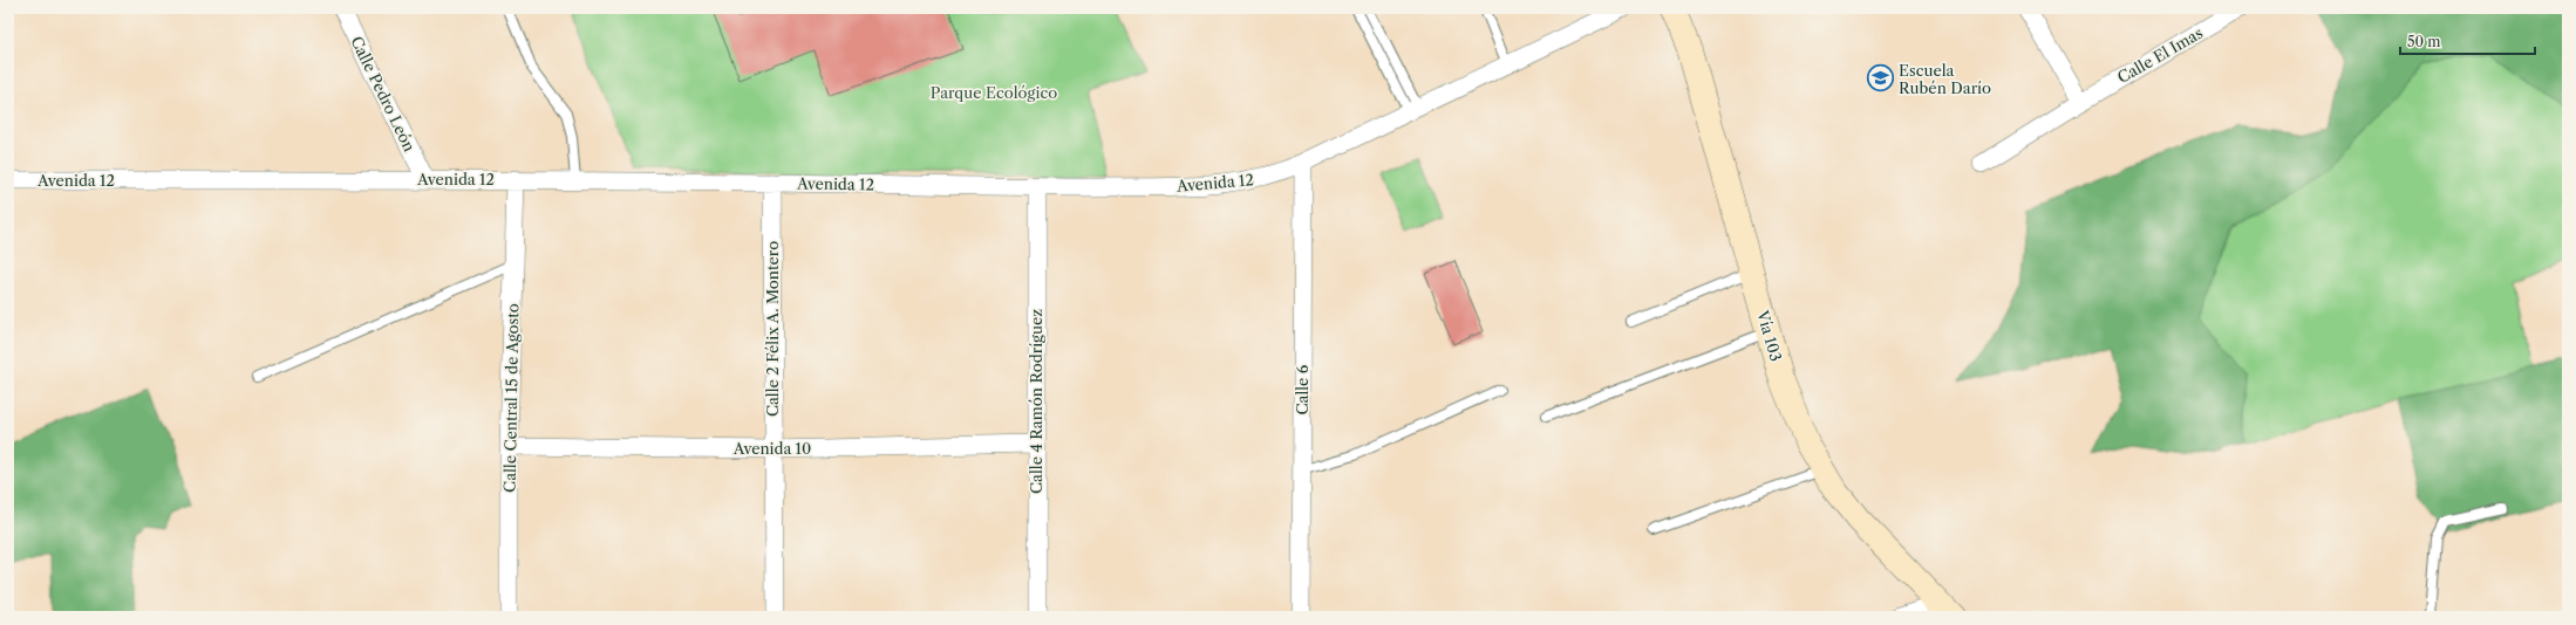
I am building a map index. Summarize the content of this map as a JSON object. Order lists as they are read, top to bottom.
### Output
{
  "streets": {
    "main road": ["Vía 103"],
    "street": [
      "Calle El Imas",
      "Calle Pedro León",
      "Avenida 12",
      "Calle 2 Félix A. Montero",
      "Calle 6",
      "Calle Central 15 de Agosto",
      "Calle 4 Ramón Rodríguez",
      "Avenida 10"
    ]
  },
  "crossings": [
    ["Calle Pedro León", "Avenida 12"],
    ["Avenida 12", "Calle 2 Félix A. Montero"],
    ["Avenida 12", "Calle 6"],
    ["Avenida 12", "Calle Central 15 de Agosto"],
    ["Avenida 12", "Calle 4 Ramón Rodríguez"],
    ["Calle 2 Félix A. Montero", "Avenida 10"],
    ["Calle Central 15 de Agosto", "Avenida 10"],
    ["Calle 4 Ramón Rodríguez", "Avenida 10"]
  ],
  "parks": ["Parque Ecológico"],
  "places": {
    "school or university": ["Escuela Rubén Darío"]
  },
  "scale_bar": "50 m"
}
